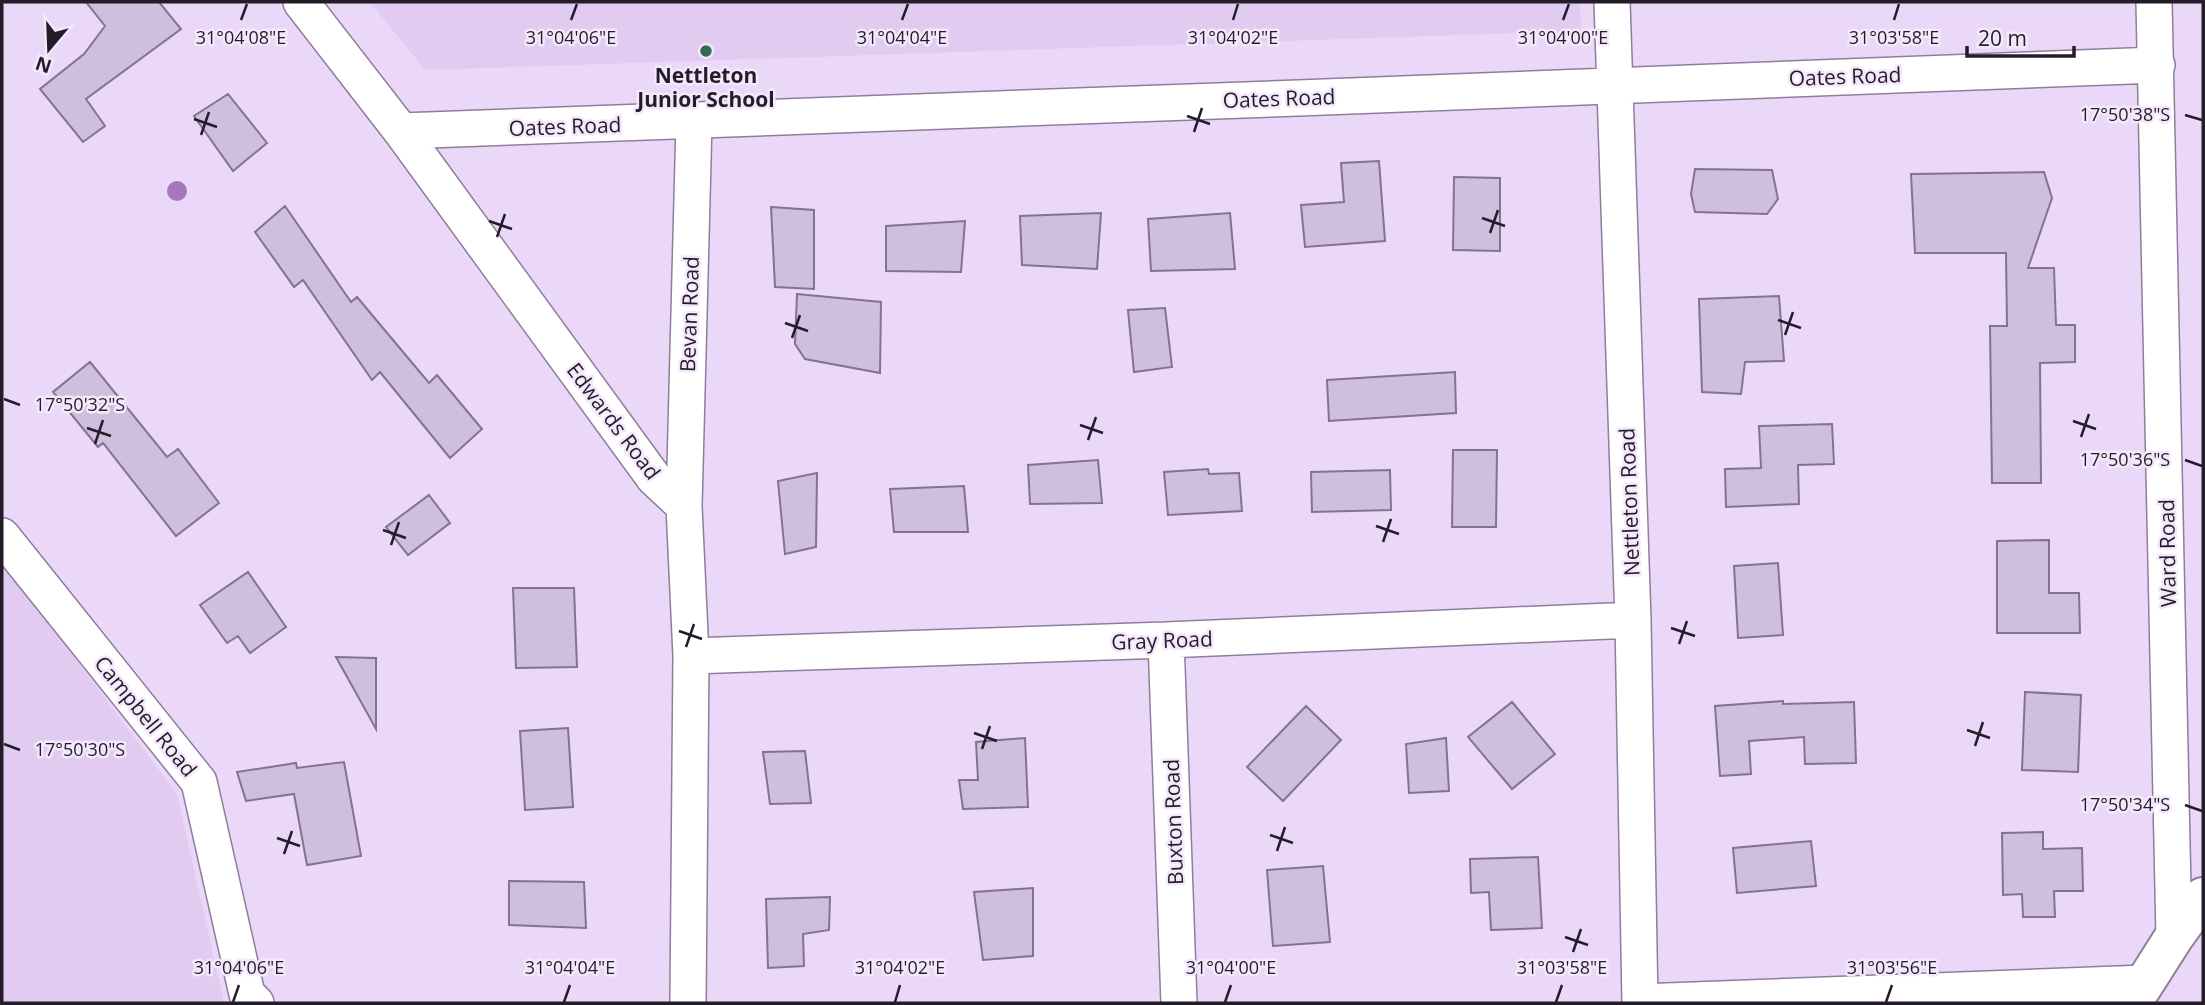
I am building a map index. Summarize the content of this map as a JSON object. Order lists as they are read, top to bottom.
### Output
{
  "streets": {
    "street": [
      "Oates Road",
      "Bevan Road",
      "Edwards Road",
      "Nettleton Road",
      "Ward Road",
      "Gray Road",
      "Campbell Road",
      "Buxton Road"
    ]
  },
  "crossings": [
    ["Oates Road", "Bevan Road"],
    ["Oates Road", "Edwards Road"],
    ["Oates Road", "Nettleton Road"],
    ["Oates Road", "Ward Road"],
    ["Bevan Road", "Edwards Road"],
    ["Nettleton Road", "Gray Road"],
    ["Gray Road", "Buxton Road"]
  ],
  "places": ["Nettleton Junior School"],
  "scale_bar": "20 m",
  "north": "bottom",
  "coordinates": [
    "31°04'08\"E",
    "31°04'06\"E",
    "31°04'04\"E",
    "31°04'02\"E",
    "31°04'00\"E",
    "31°03'58\"E",
    "17°50'38\"S",
    "17°50'32\"S",
    "17°50'36\"S",
    "17°50'30\"S",
    "17°50'34\"S",
    "31°03'56\"E"
  ]
}
